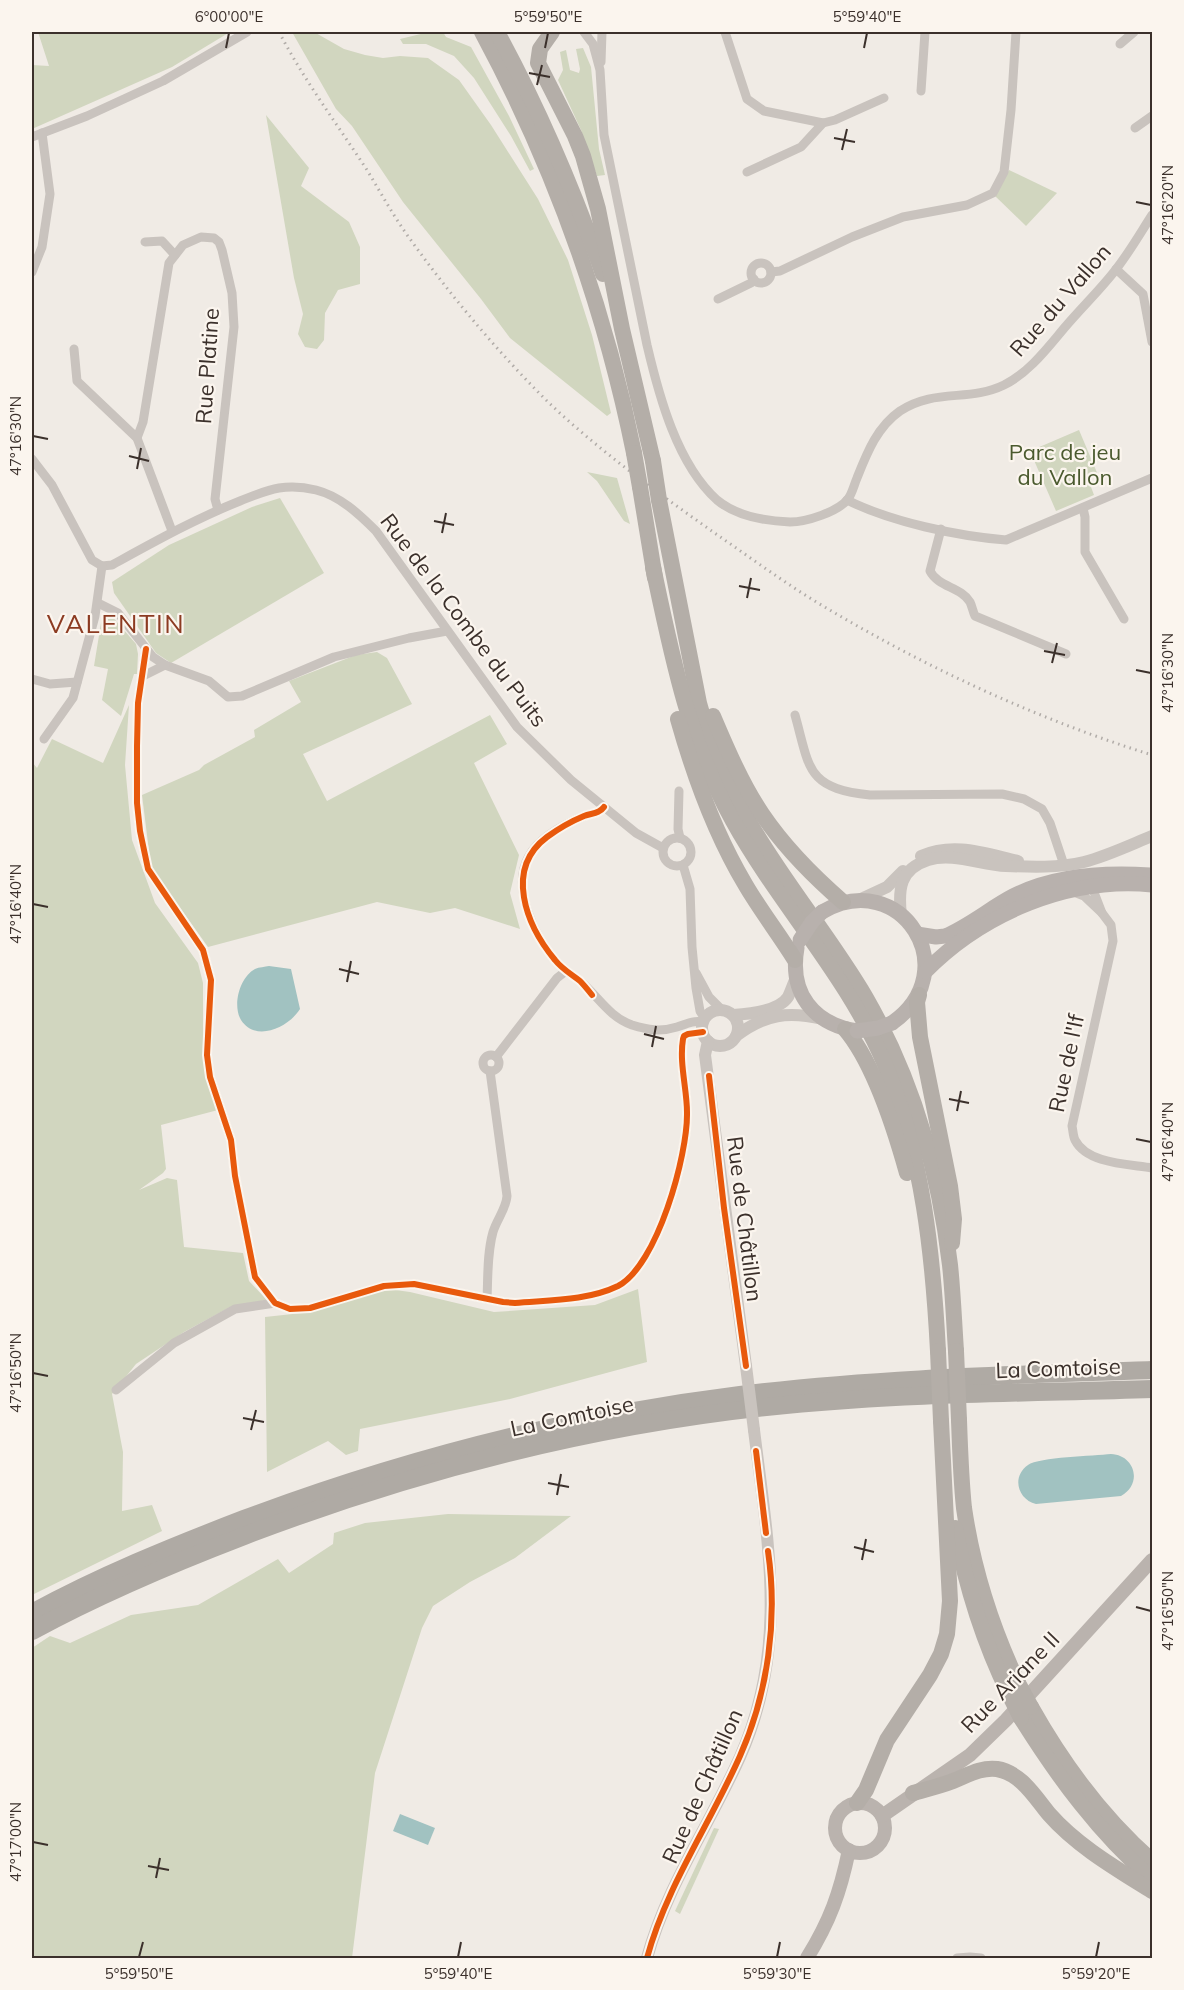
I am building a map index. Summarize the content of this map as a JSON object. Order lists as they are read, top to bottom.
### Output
{
  "streets": {
    "highway": ["La Comtoise"],
    "main road": ["Rue Ariane II"],
    "street": [
      "Rue du Vallon",
      "Rue Platine",
      "Rue de la Combe du Puits",
      "Rue de l'If",
      "Rue de Châtillon"
    ]
  },
  "crossings": [
    ["Rue Platine", "Rue de la Combe du Puits"]
  ],
  "districts": ["VALENTIN"],
  "parks": ["Parc de jeu du Vallon"],
  "coordinates": [
    "6°00'00\"E",
    "5°59'50\"E",
    "5°59'40\"E",
    "47°16'20\"N",
    "47°16'30\"N",
    "47°16'40\"N",
    "47°16'50\"N",
    "47°17'00\"N",
    "5°59'30\"E",
    "5°59'20\"E"
  ]
}
